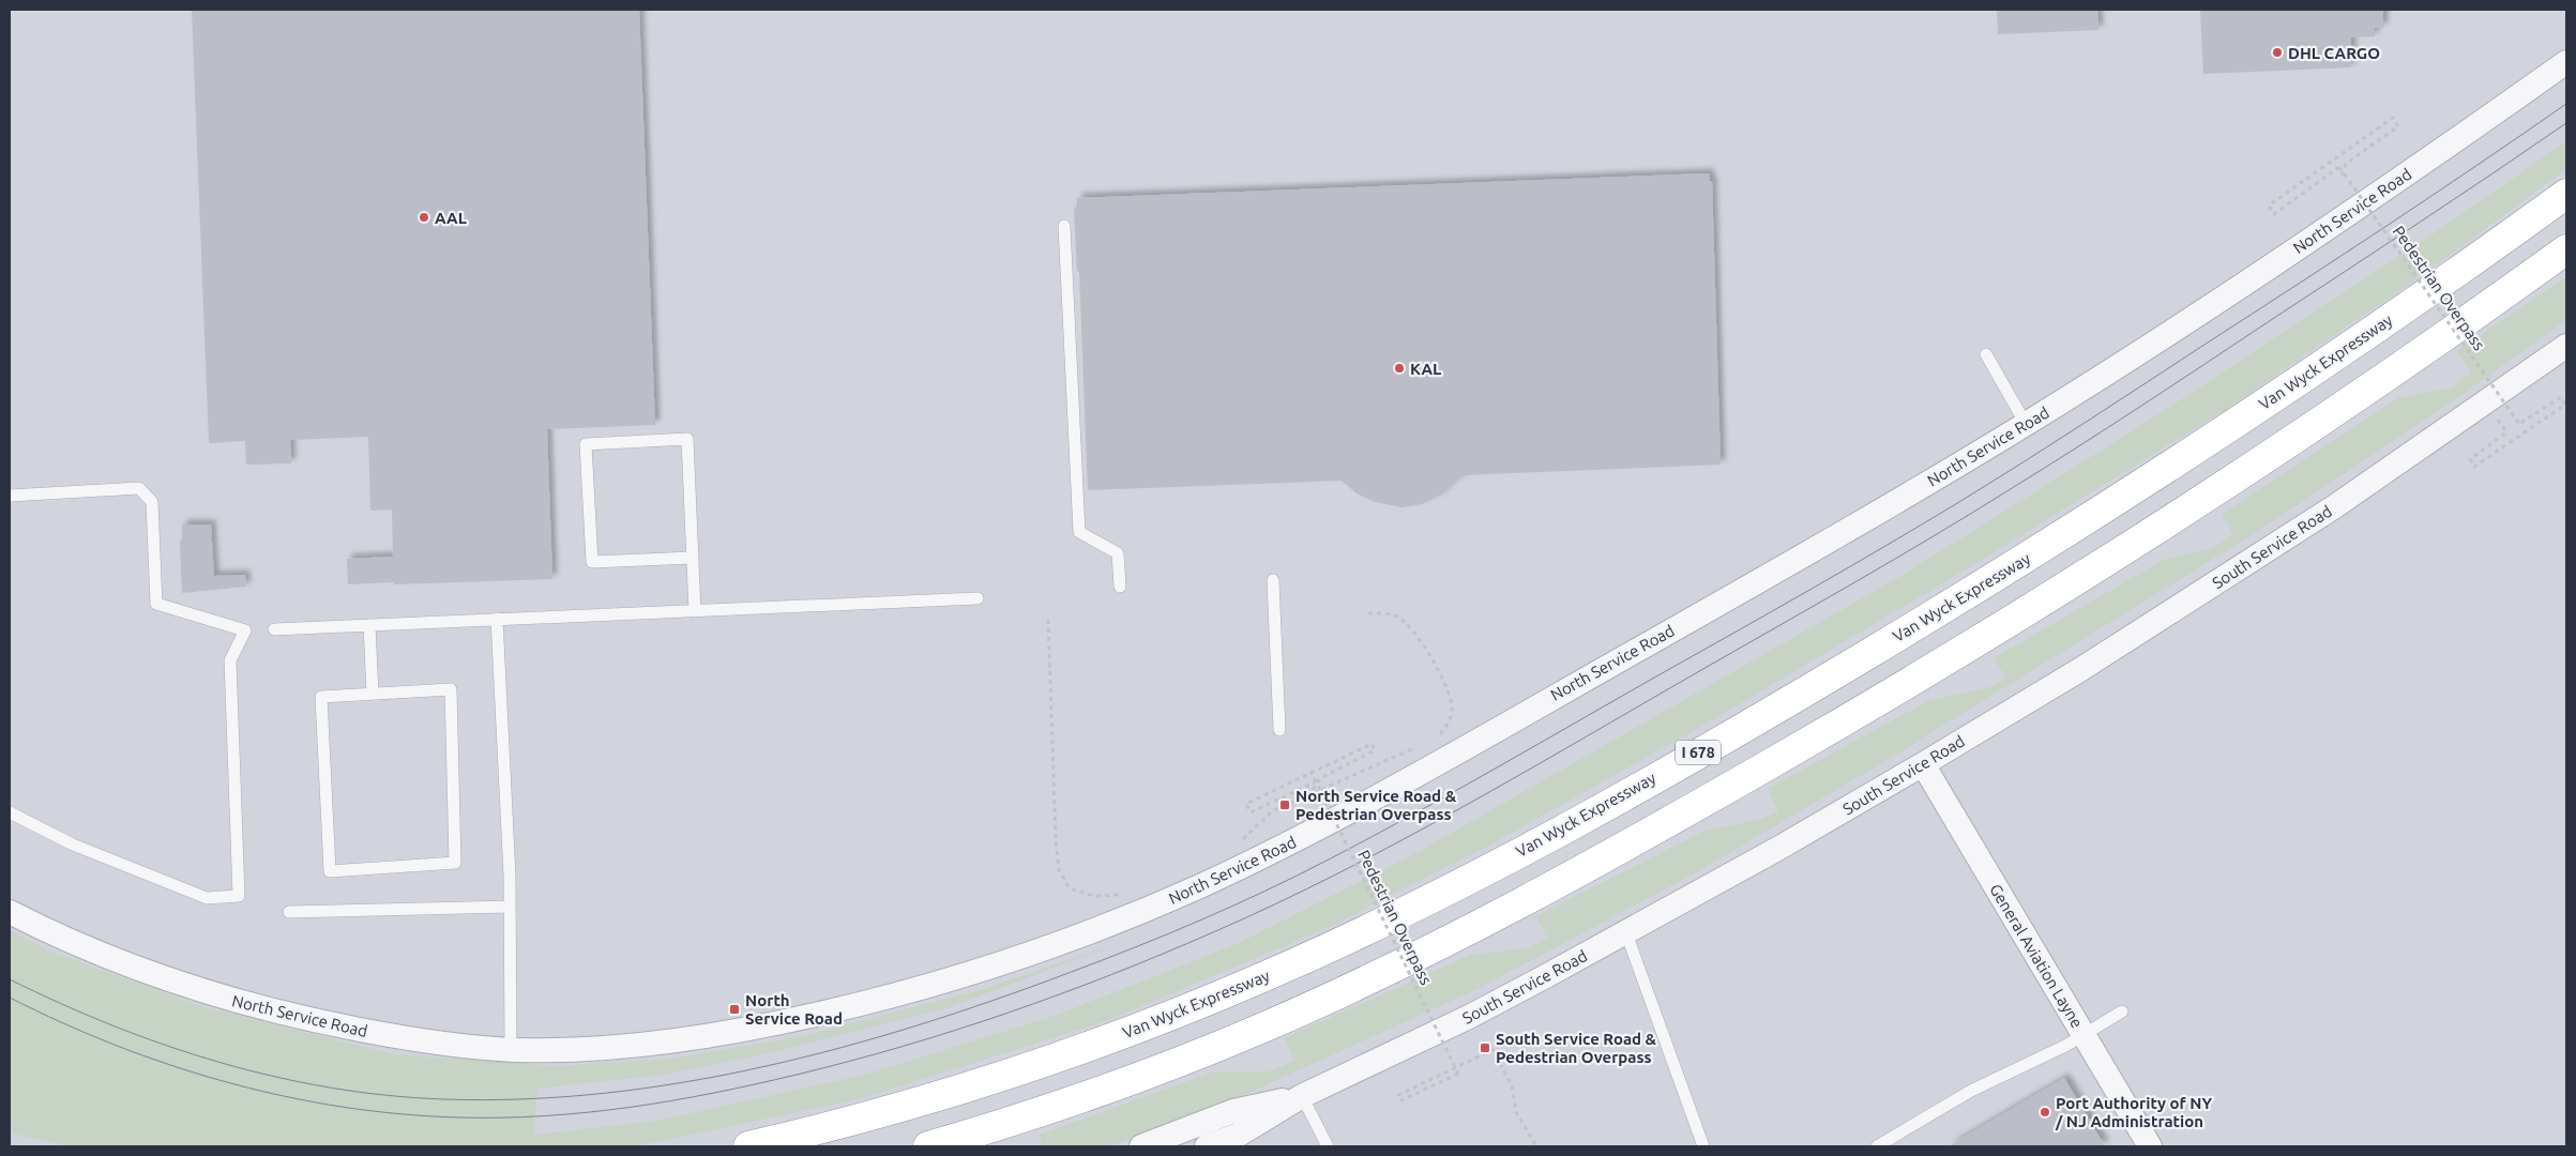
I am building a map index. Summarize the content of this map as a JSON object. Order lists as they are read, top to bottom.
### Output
{
  "streets": {
    "highway": ["Van Wyck Expressway", "I 678"],
    "street": ["North Service Road", "South Service Road", "General Aviation Layne"],
    "path": ["Pedestrian Overpass"]
  },
  "crossings": [
    ["Pedestrian Overpass", "South Service Road"],
    ["South Service Road", "General Aviation Layne"]
  ],
  "places": {
    "other": [
      "DHL CARGO",
      "AAL",
      "KAL",
      "Port Authority of NY / NJ Administration"
    ],
    "transit": ["North Service Road & Pedestrian Overpass", "North Service Road", "South Service Road & Pedestrian Overpass"]
  }
}
